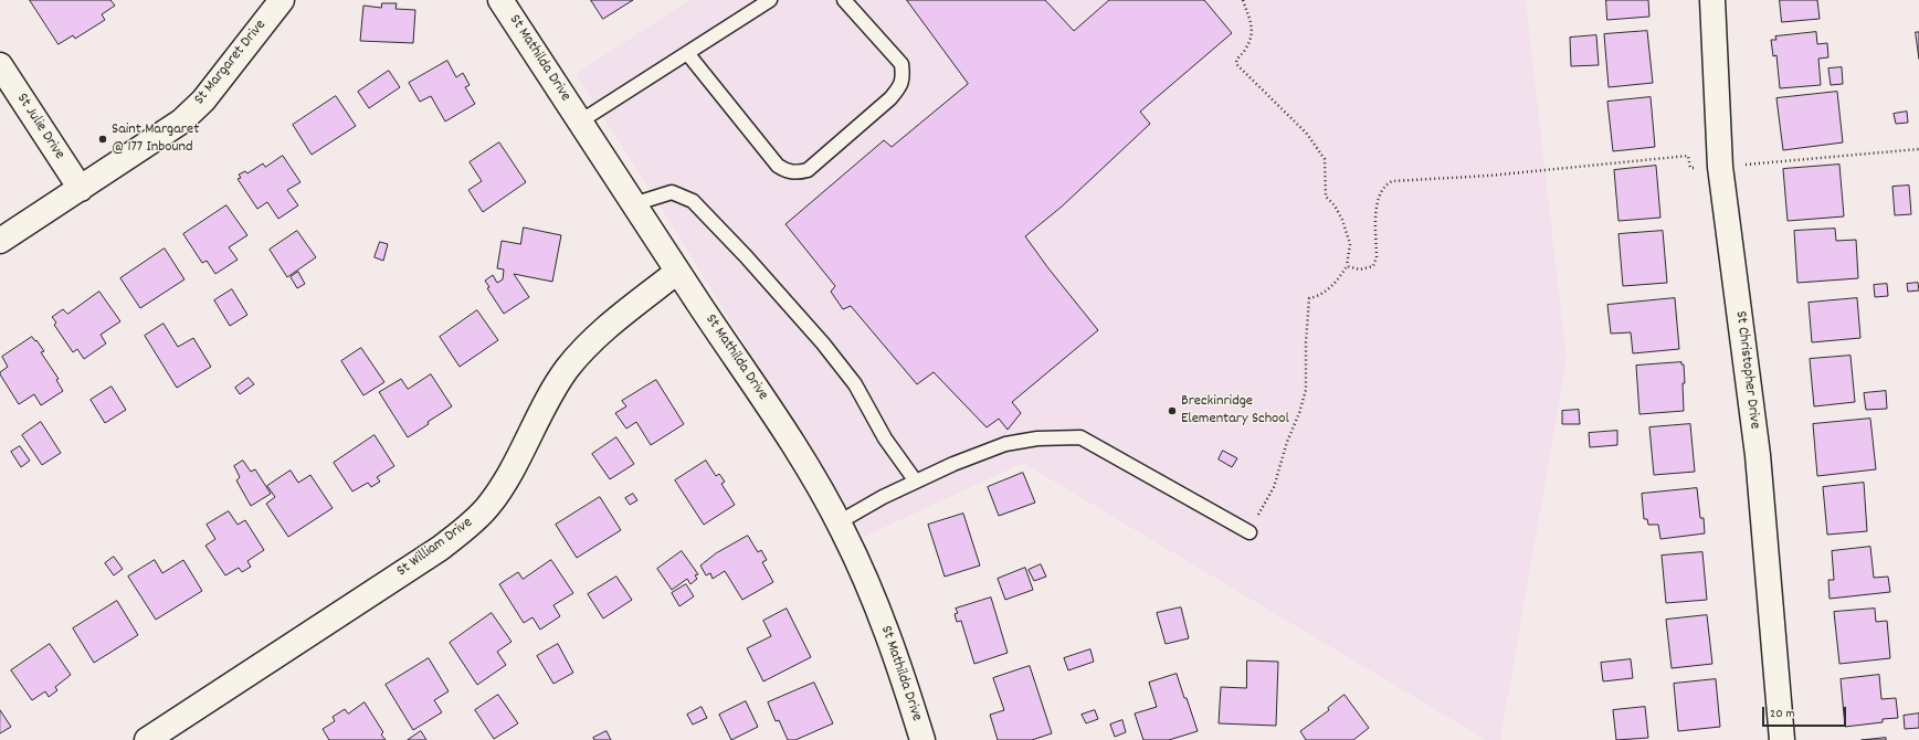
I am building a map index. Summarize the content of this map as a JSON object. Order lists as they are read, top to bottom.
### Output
{
  "streets": {
    "street": [
      "St Mathilda Drive",
      "St Margaret Drive",
      "St Julie Drive",
      "St Christopher Drive",
      "St William Drive"
    ]
  },
  "crossings": [
    ["St Mathilda Drive", "St William Drive"],
    ["St Margaret Drive", "St Julie Drive"]
  ],
  "places": ["Saint Margaret @ 177 Inbound", "Breckinridge Elementary School"],
  "scale_bar": "20 m"
}
